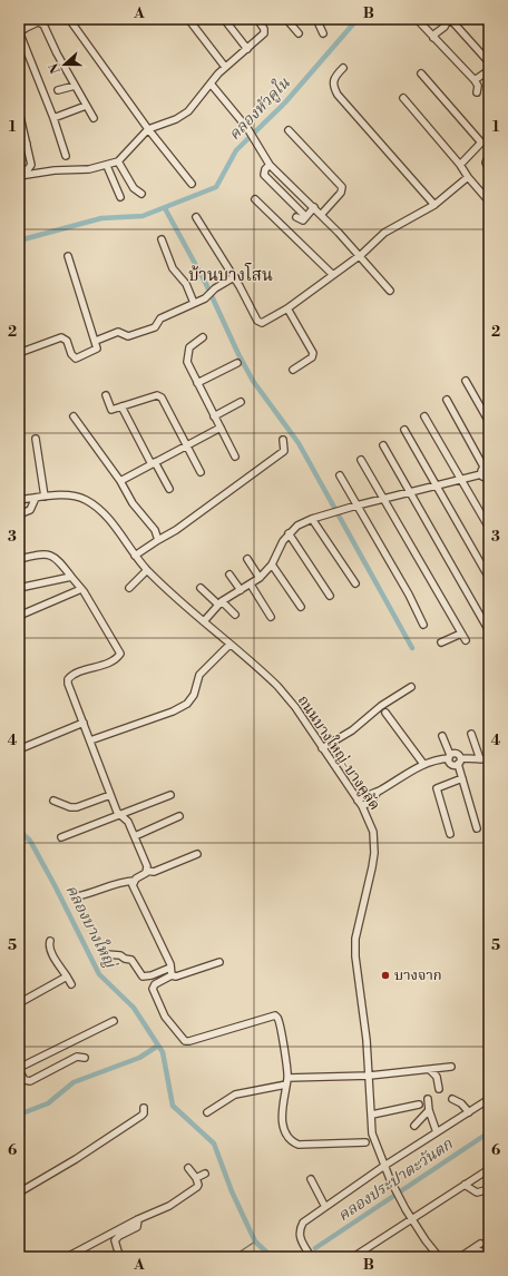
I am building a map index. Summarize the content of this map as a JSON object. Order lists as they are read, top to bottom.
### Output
{
  "streets": {
    "street": ["ถนนบางใหญ่-บางคูลัด"]
  },
  "districts": ["บ้านบางโสน"],
  "water": ["คลองหัวคูใน", "คลองบางใหญ่", "คลองประปาตะวันตก"],
  "places": ["บางจาก"],
  "north": "left",
  "grid": {
    "columns": ["A", "B"],
    "rows": [
      "1",
      "2",
      "3",
      "4",
      "5",
      "6"
    ]
  }
}
